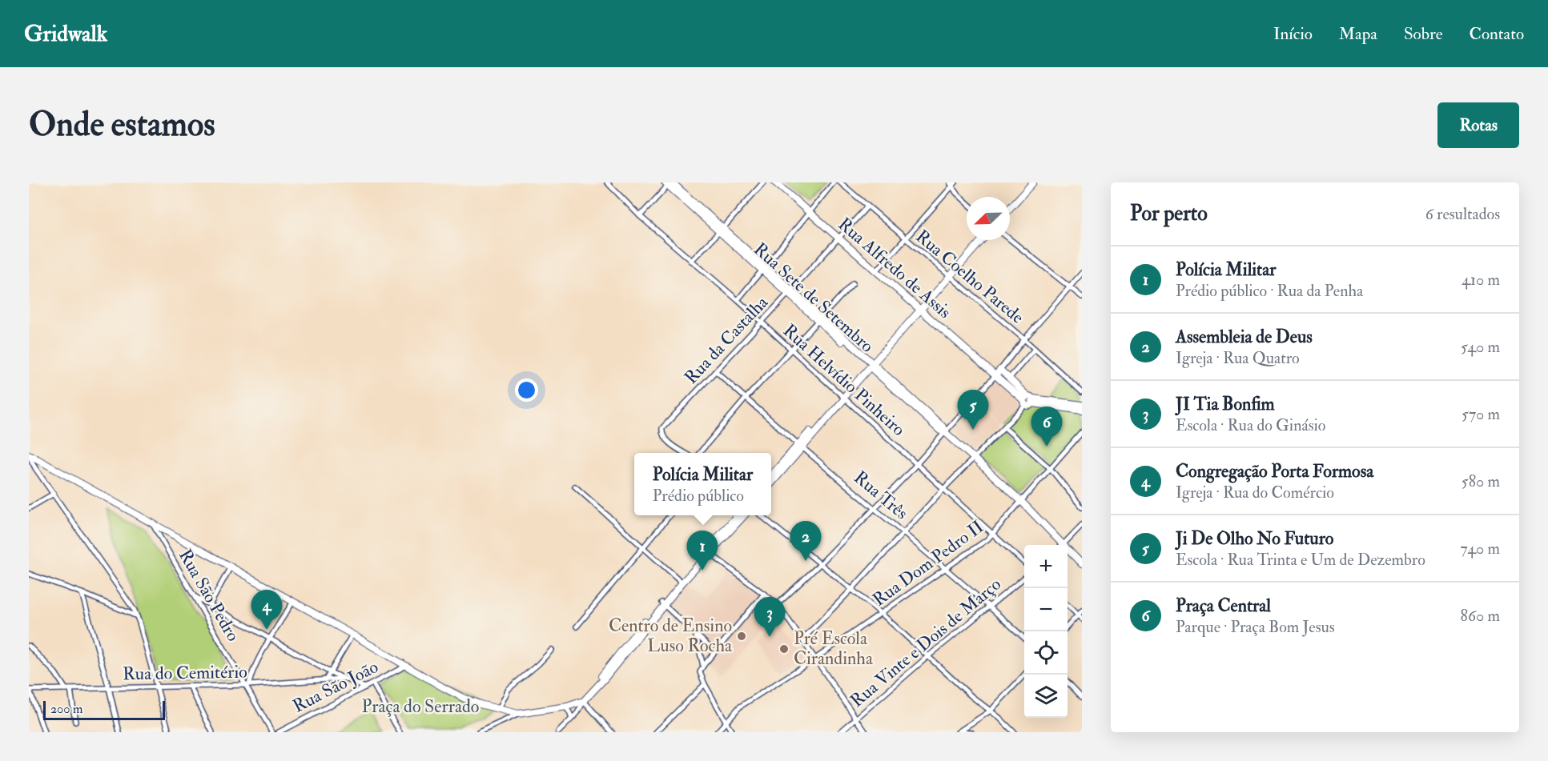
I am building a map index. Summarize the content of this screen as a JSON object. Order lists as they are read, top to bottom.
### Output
{
  "streets": {
    "street": [
      "Rua Alfredo de Assis",
      "Rua Coelho Parede",
      "Rua Sete de Setembro",
      "Rua da Castalha",
      "Rua Helvídio Pinheiro",
      "Rua Três",
      "Rua Dom Pedro II",
      "Rua São Pedro",
      "Rua Vinte e Dois de Março",
      "Rua do Cemitério",
      "Rua São João"
    ]
  },
  "crossings": [
    ["Rua Alfredo de Assis", "Rua da Castalha"],
    ["Rua Coelho Parede", "Rua da Castalha"],
    ["Rua Sete de Setembro", "Rua da Castalha"],
    ["Rua Sete de Setembro", "Rua Dom Pedro II"],
    ["Rua da Castalha", "Rua Helvídio Pinheiro"],
    ["Rua da Castalha", "Rua Três"],
    ["Rua Helvídio Pinheiro", "Rua Dom Pedro II"],
    ["Rua Três", "Rua Dom Pedro II"],
    ["Rua Três", "Rua Vinte e Dois de Março"],
    ["Rua São Pedro", "Rua do Cemitério"]
  ],
  "parks": ["Praça do Serrado"],
  "places": ["Centro de Ensino Luso Rocha", "Pré Escola Cirandinha"],
  "scale_bar": "200 m",
  "north": "bottom left",
  "page": {
    "header": "Gridwalk",
    "nav": [
      "Início",
      "Mapa",
      "Sobre",
      "Contato"
    ],
    "buttons": "Rotas",
    "title": "Onde estamos",
    "heading": ["Por perto", "6 resultados"],
    "list": [
      {
        "mark": "1",
        "name": "Polícia Militar",
        "note": "Prédio público · Rua da Penha",
        "value": "410 m"
      },
      {
        "mark": "2",
        "name": "Assembleia de Deus",
        "note": "Igreja · Rua Quatro",
        "value": "540 m"
      },
      {
        "mark": "3",
        "name": "JI Tia Bonfim",
        "note": "Escola · Rua do Ginásio",
        "value": "570 m"
      },
      {
        "mark": "4",
        "name": "Congregação Porta Formosa",
        "note": "Igreja · Rua do Comércio",
        "value": "580 m"
      },
      {
        "mark": "5",
        "name": "Ji De Olho No Futuro",
        "note": "Escola · Rua Trinta e Um de Dezembro",
        "value": "740 m"
      },
      {
        "mark": "6",
        "name": "Praça Central",
        "note": "Parque · Praça Bom Jesus",
        "value": "860 m"
      }
    ],
    "pins": [
      "5",
      "6",
      "2",
      "1",
      "4",
      "3"
    ],
    "popup": ["Polícia Militar", "Prédio público"],
    "map_buttons": ["+", "−"],
    "scale": "200 m"
  }
}
